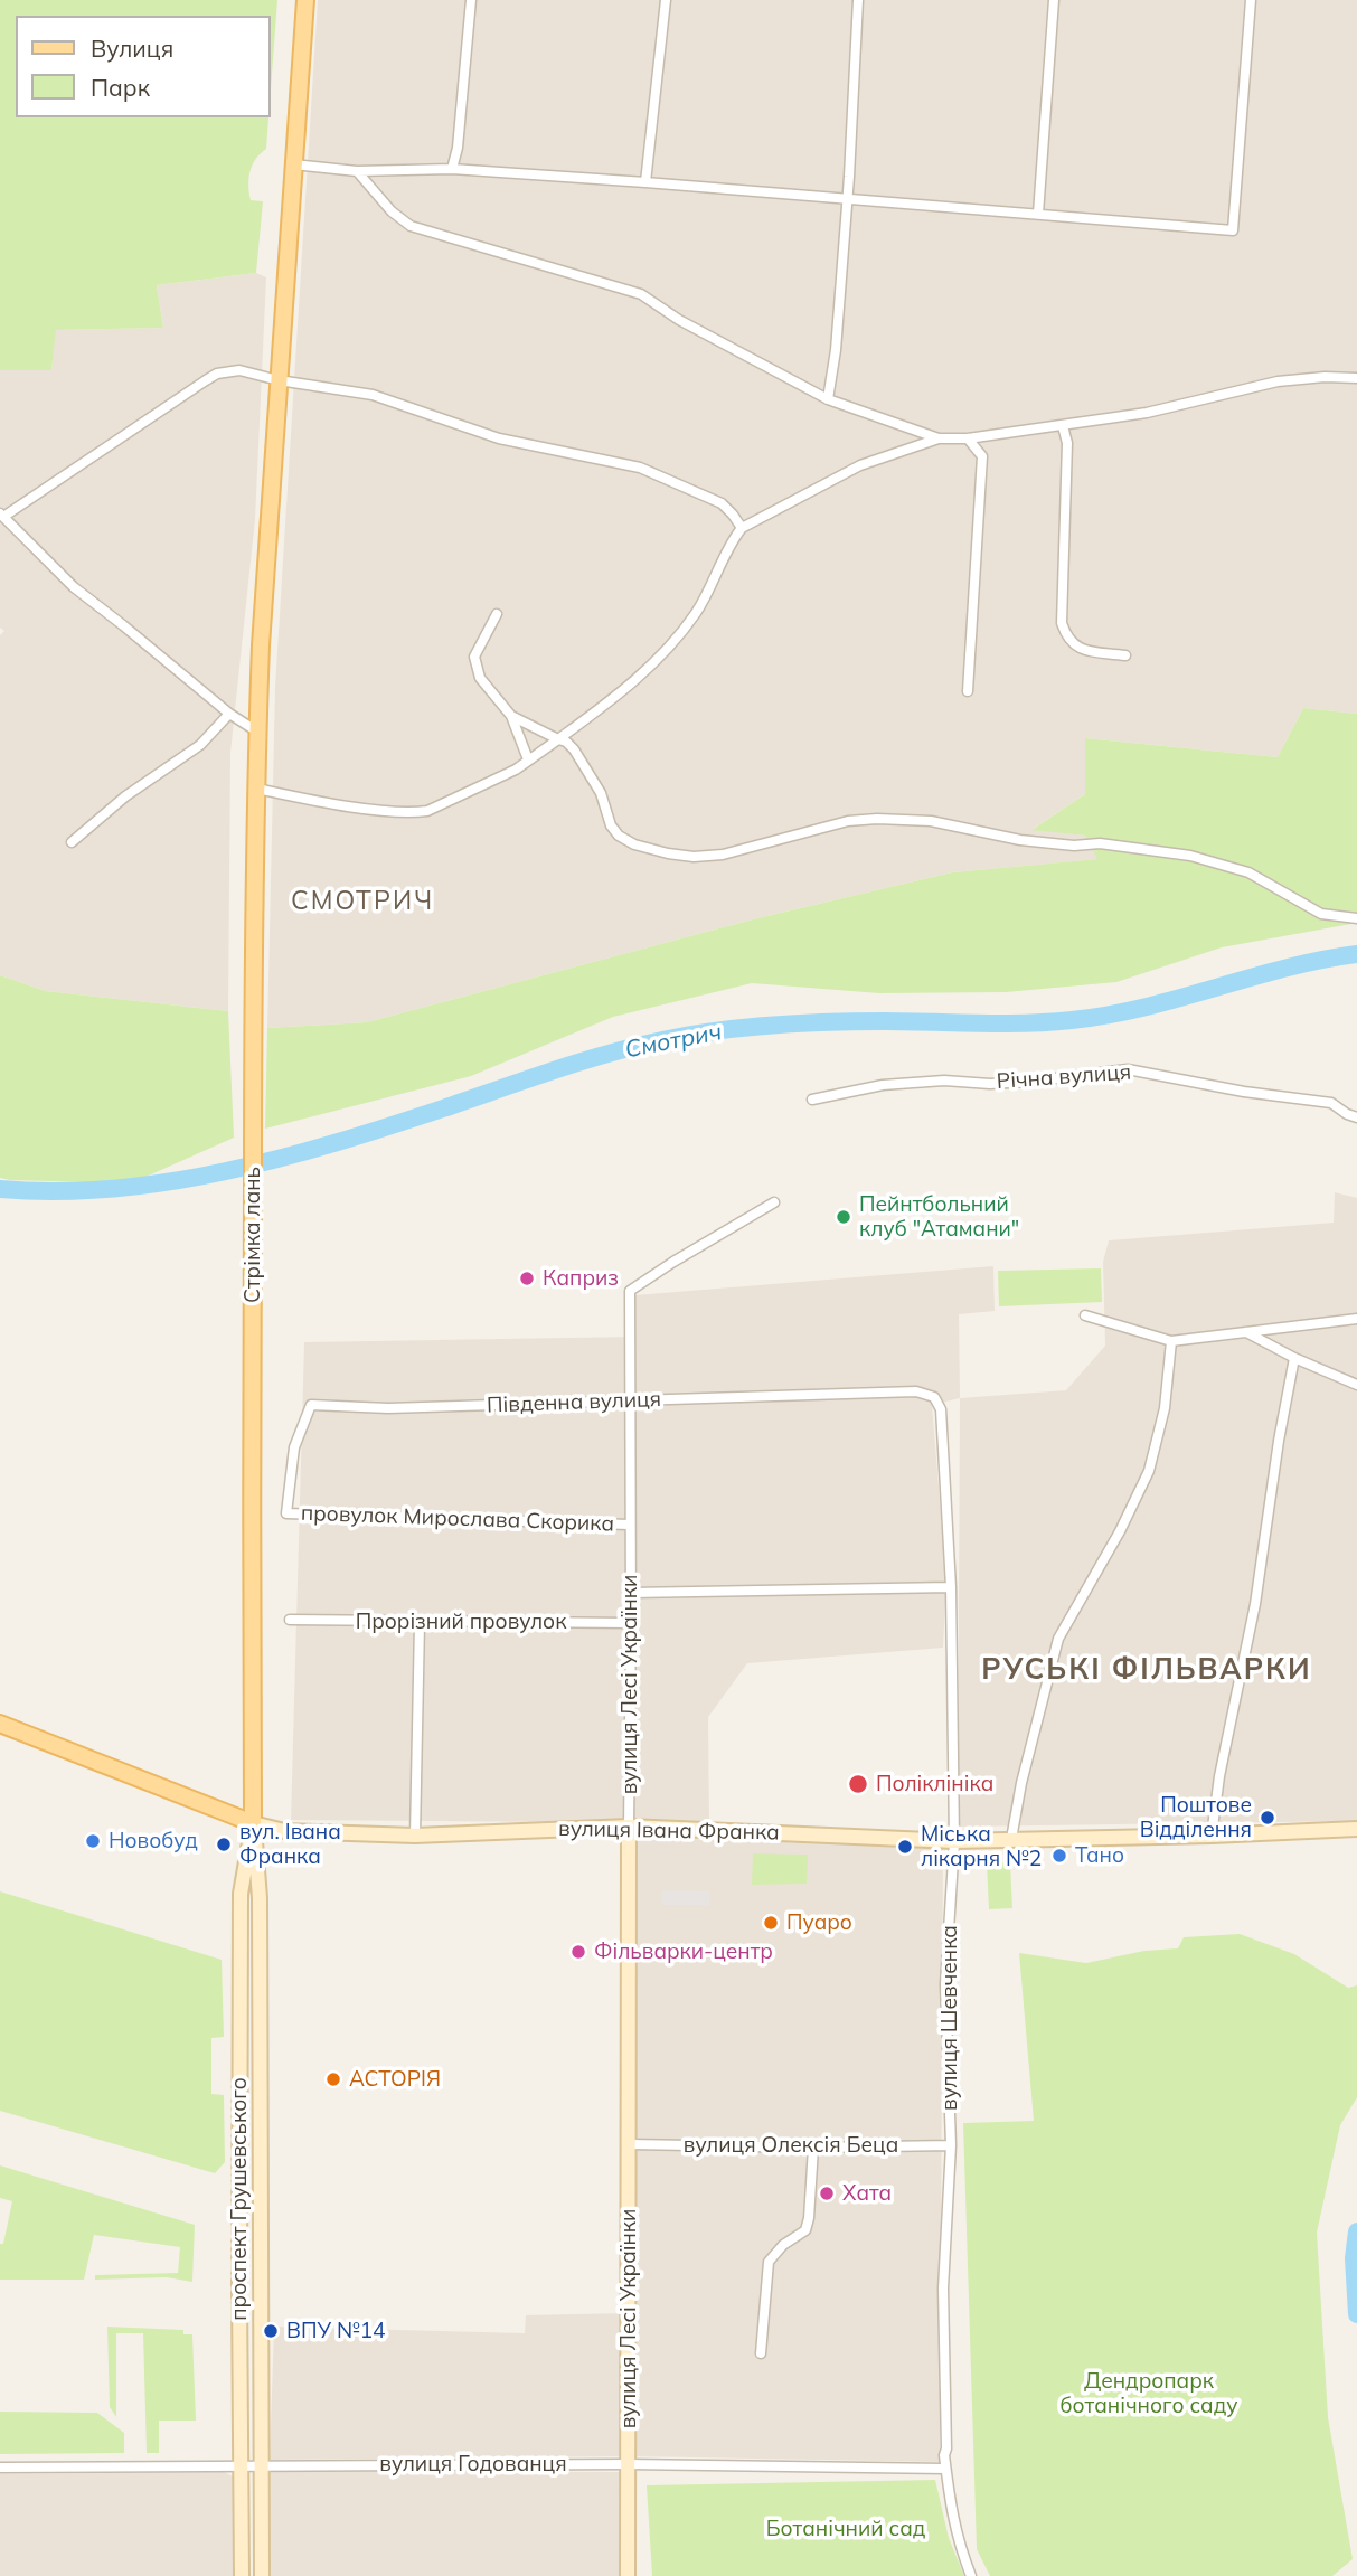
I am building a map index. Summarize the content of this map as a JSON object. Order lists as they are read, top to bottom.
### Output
{
  "streets": {
    "main road": ["Стрімка лань", "вулиця Івана Франка", "проспект Грушевського"],
    "street": [
      "Річна вулиця",
      "Південна вулиця",
      "провулок Мирослава Скорика",
      "Прорізний провулок",
      "вулиця Лесі Українки",
      "вулиця Шевченка",
      "вулиця Олексія Беца",
      "вулиця Годованця"
    ]
  },
  "crossings": [
    ["Стрімка лань", "проспект Грушевського"],
    ["Південна вулиця", "провулок Мирослава Скорика"],
    ["Південна вулиця", "вулиця Лесі Українки"],
    ["Південна вулиця", "вулиця Шевченка"],
    ["провулок Мирослава Скорика", "вулиця Лесі Українки"],
    ["Прорізний провулок", "вулиця Лесі Українки"],
    ["вулиця Лесі Українки", "вулиця Івана Франка"],
    ["вулиця Лесі Українки", "вулиця Олексія Беца"],
    ["вулиця Лесі Українки", "вулиця Годованця"],
    ["вулиця Івана Франка", "вулиця Шевченка"],
    ["вулиця Івана Франка", "проспект Грушевського"],
    ["вулиця Шевченка", "вулиця Олексія Беца"],
    ["вулиця Шевченка", "вулиця Годованця"],
    ["проспект Грушевського", "вулиця Годованця"]
  ],
  "districts": ["СМОТРИЧ", "РУСЬКІ ФІЛЬВАРКИ"],
  "water": ["Смотрич"],
  "parks": ["Дендропарк ботанічного саду", "Ботанічний сад"],
  "places": [
    "Пейнтбольний клуб \"Атамани\"",
    "Каприз",
    "Поліклініка",
    "Поштове Відділення",
    "Новобуд",
    "вул. Івана Франка",
    "Міська лікарня №2",
    "Тано",
    "Пуаро",
    "Фільварки-центр",
    "АСТОРІЯ",
    "Хата",
    "ВПУ №14"
  ],
  "legend": ["Вулиця", "Парк"]
}
